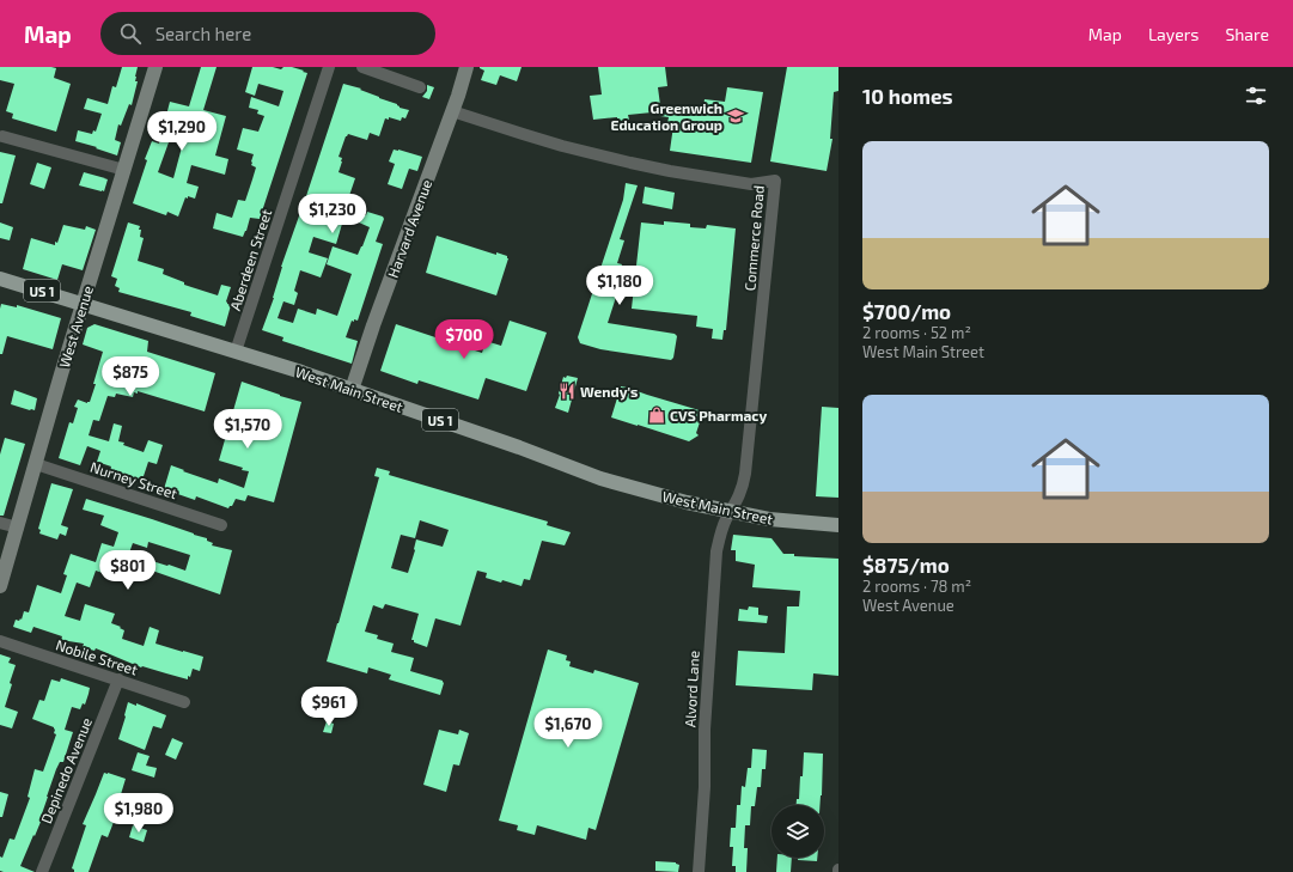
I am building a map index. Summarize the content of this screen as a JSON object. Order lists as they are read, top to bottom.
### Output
{
  "streets": {
    "main road": [
      "Harvard Avenue",
      "US 1",
      "West Avenue",
      "West Main Street"
    ],
    "street": [
      "Commerce Road",
      "Aberdeen Street",
      "Nurney Street",
      "Nobile Street",
      "Alvord Lane",
      "Depinedo Avenue"
    ]
  },
  "crossings": [
    ["Harvard Avenue", "Commerce Road"],
    ["Harvard Avenue", "West Main Street"],
    ["Commerce Road", "West Main Street"],
    ["Commerce Road", "Alvord Lane"],
    ["Aberdeen Street", "West Main Street"],
    ["West Avenue", "West Main Street"],
    ["West Avenue", "Nurney Street"],
    ["West Main Street", "Alvord Lane"],
    ["Nobile Street", "Depinedo Avenue"]
  ],
  "places": {
    "school or university": ["Greenwich Education Group"],
    "restaurant": ["Wendy's"],
    "shop": ["CVS Pharmacy"]
  },
  "page": {
    "header": "Map",
    "search": "Search here",
    "nav": ["Map", "Layers", "Share"],
    "heading": "10 homes",
    "price": [
      "$1,290",
      "$1,230",
      "$1,180",
      "$700",
      "$875",
      "$1,570",
      "$801",
      "$961",
      "$1,670",
      "$1,980"
    ],
    "list": [
      {
        "name": "$700/mo",
        "note": "2 rooms · 52 m² · West Main Street"
      },
      {
        "name": "$875/mo",
        "note": "2 rooms · 78 m² · West Avenue"
      }
    ]
  }
}
